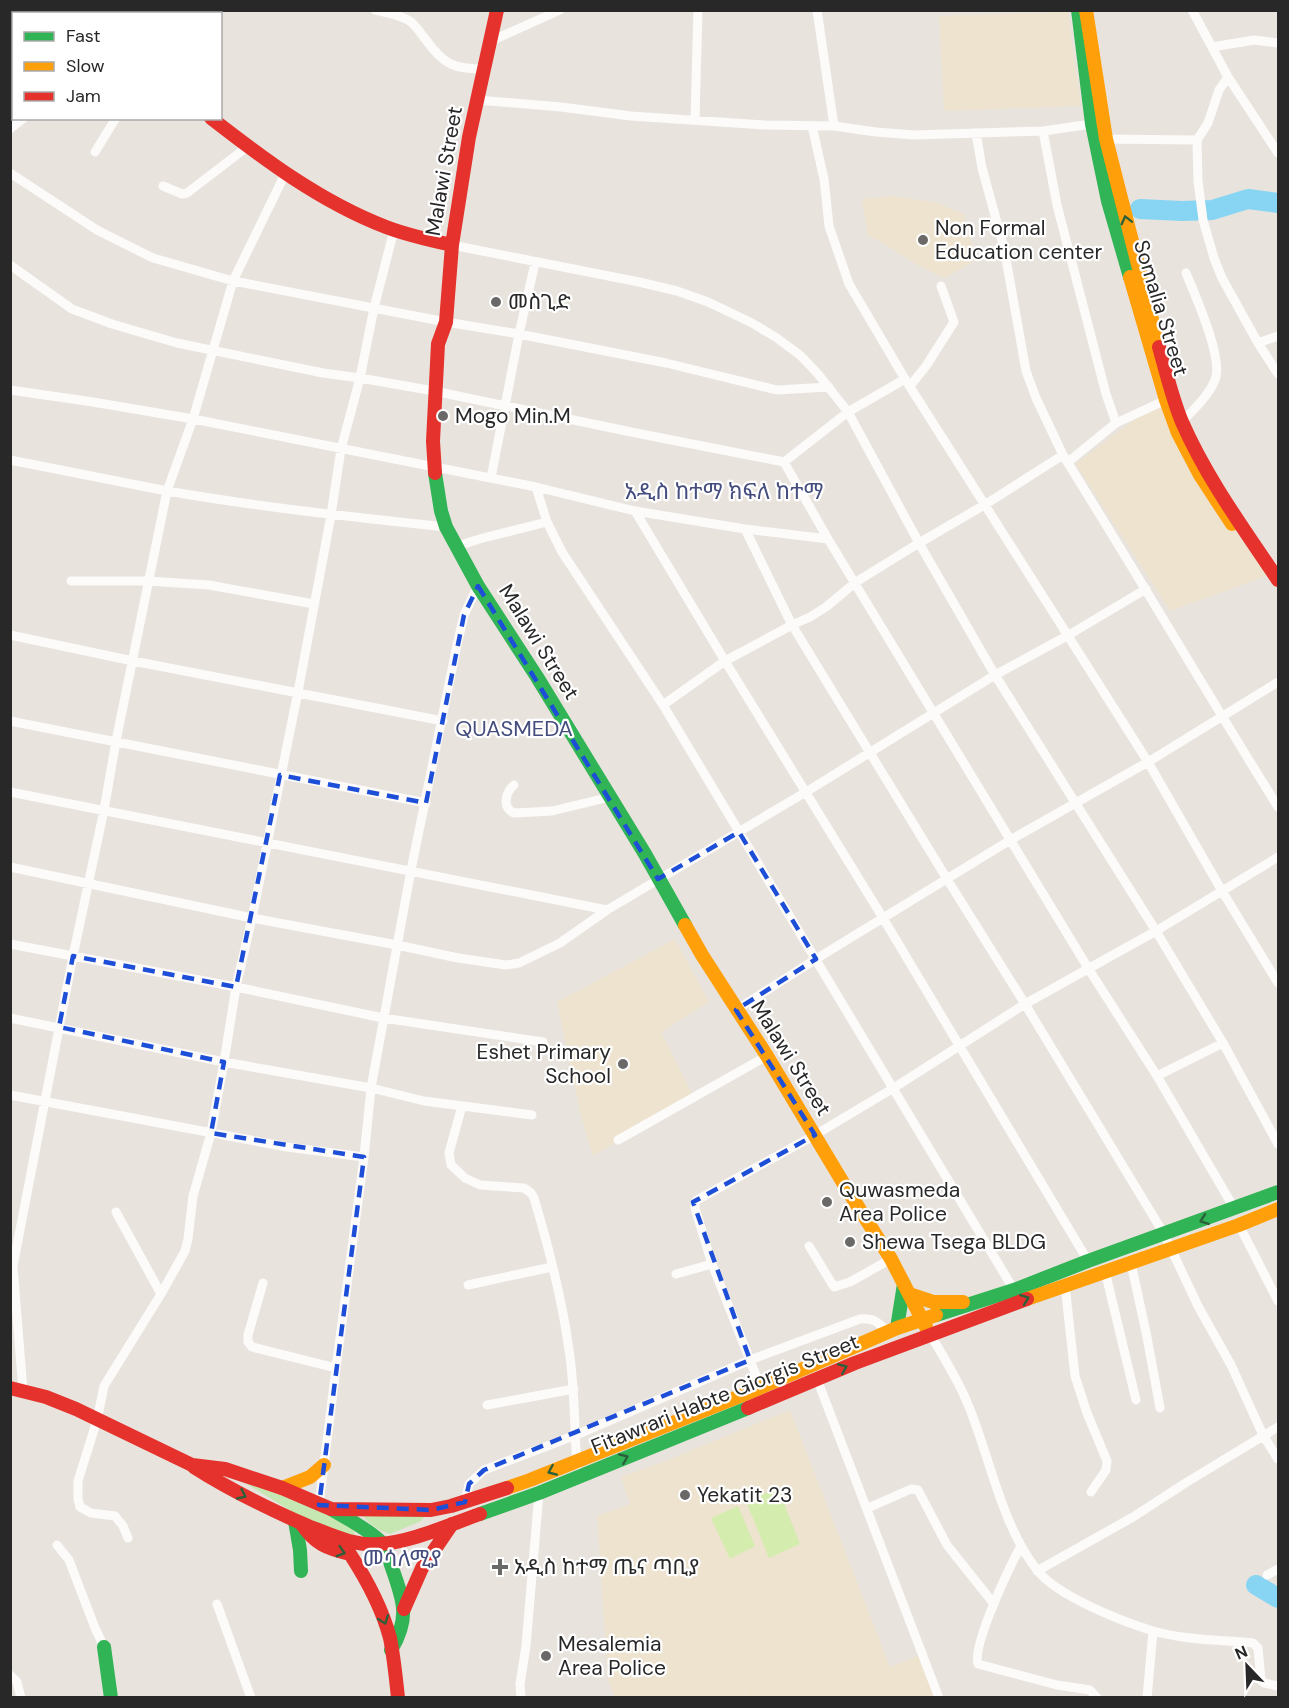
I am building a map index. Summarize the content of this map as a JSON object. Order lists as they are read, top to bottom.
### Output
{
  "streets": {
    "main road": ["Malawi Street", "Somalia Street", "Fitawrari Habte Giorgis Street"]
  },
  "crossings": [
    ["Malawi Street", "Fitawrari Habte Giorgis Street"]
  ],
  "districts": ["አዲስ ከተማ ክፍለ ከተማ", "QUASMEDA", "መሳለሚያ"],
  "places": {
    "other": [
      "Non Formal Education center",
      "መስጊድ",
      "Mogo Min.M",
      "Eshet Primary School",
      "Quwasmeda Area Police",
      "Shewa Tsega BLDG",
      "Yekatit 23",
      "Mesalemia Area Police"
    ],
    "health": ["አዲስ ከተማ ጤና ጣቢያ"]
  },
  "legend": ["Fast", "Slow", "Jam"],
  "north": "top left"
}
